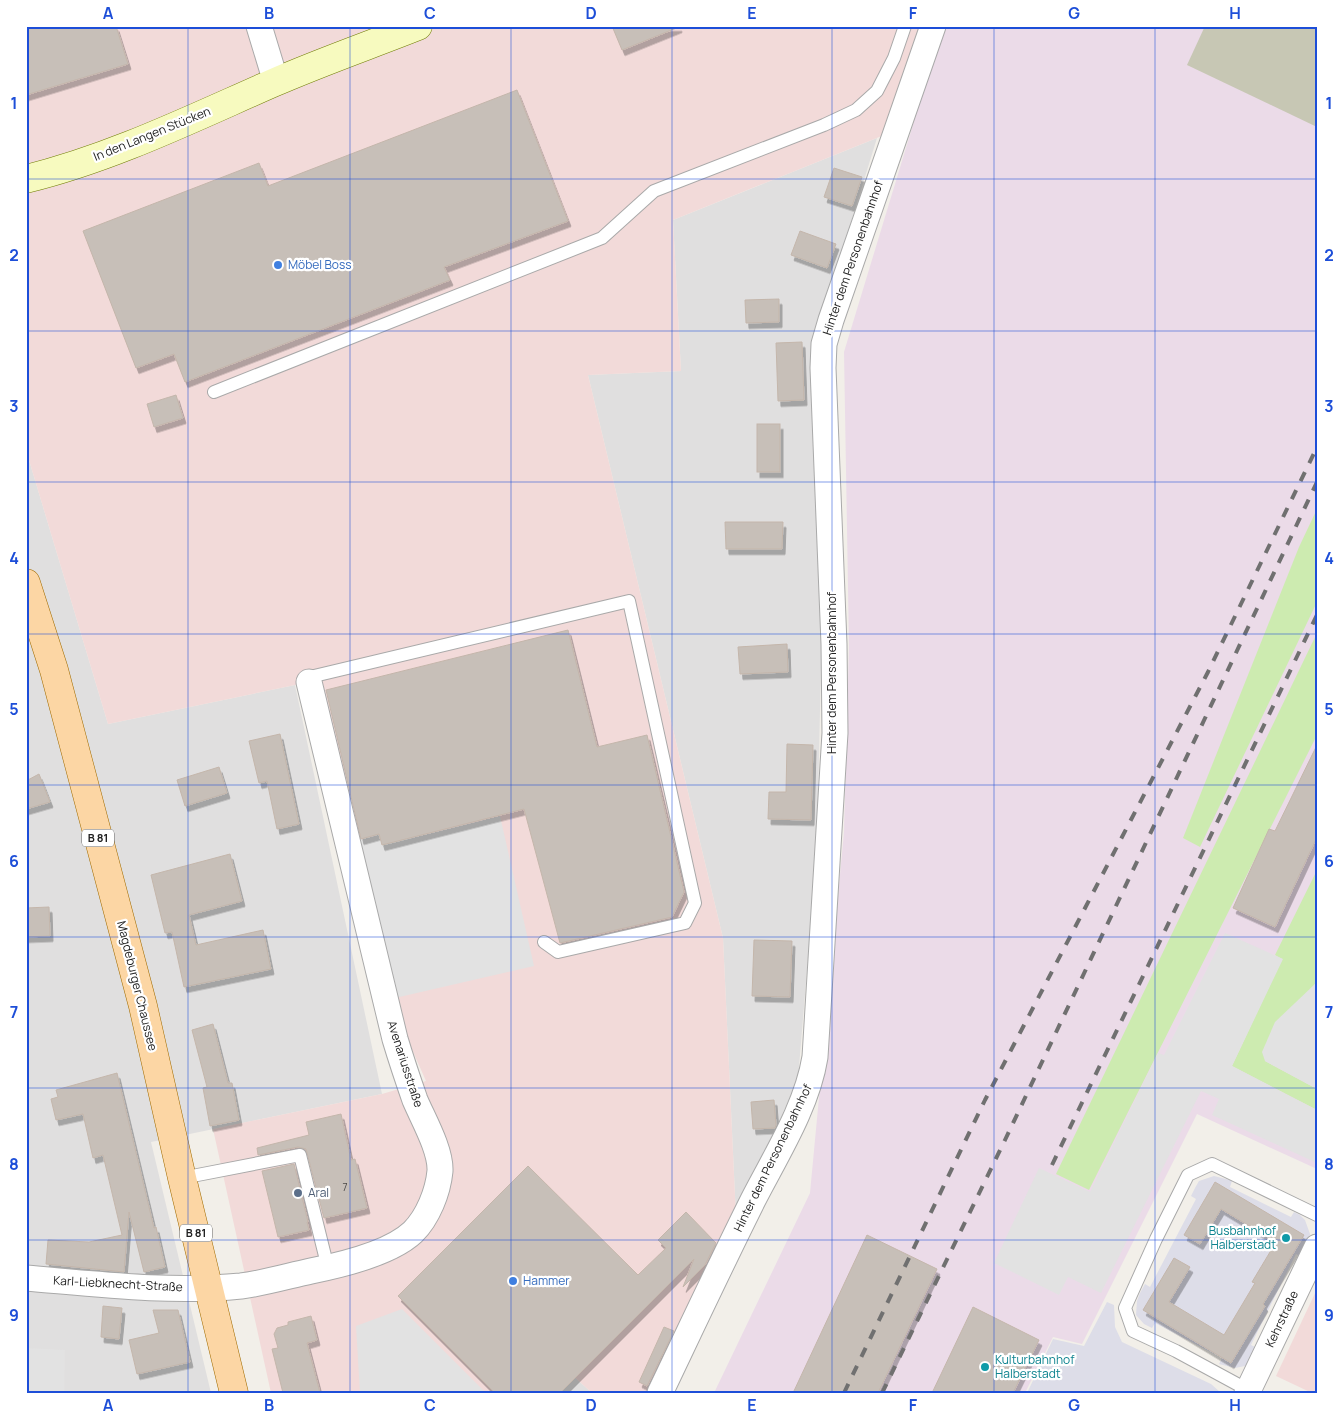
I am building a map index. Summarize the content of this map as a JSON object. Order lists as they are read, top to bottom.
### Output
{
  "streets": {
    "main road": ["B 81", "Magdeburger Chaussee"],
    "street": [
      "In den Langen Stücken",
      "Hinter dem Personenbahnhof",
      "Avenariusstraße",
      "Karl-Liebknecht-Straße",
      "Kehrstraße"
    ]
  },
  "crossings": [
    ["Magdeburger Chaussee", "Avenariusstraße"],
    ["Magdeburger Chaussee", "Karl-Liebknecht-Straße"],
    ["Avenariusstraße", "Karl-Liebknecht-Straße"]
  ],
  "places": [
    "Möbel Boss",
    "Aral",
    "Busbahnhof Halberstadt",
    "Hammer",
    "Kulturbahnhof Halberstadt"
  ],
  "house_numbers": ["7"],
  "grid": {
    "columns": [
      "A",
      "B",
      "C",
      "D",
      "E",
      "F",
      "G",
      "H"
    ],
    "rows": [
      "1",
      "2",
      "3",
      "4",
      "5",
      "6",
      "7",
      "8",
      "9"
    ]
  }
}
